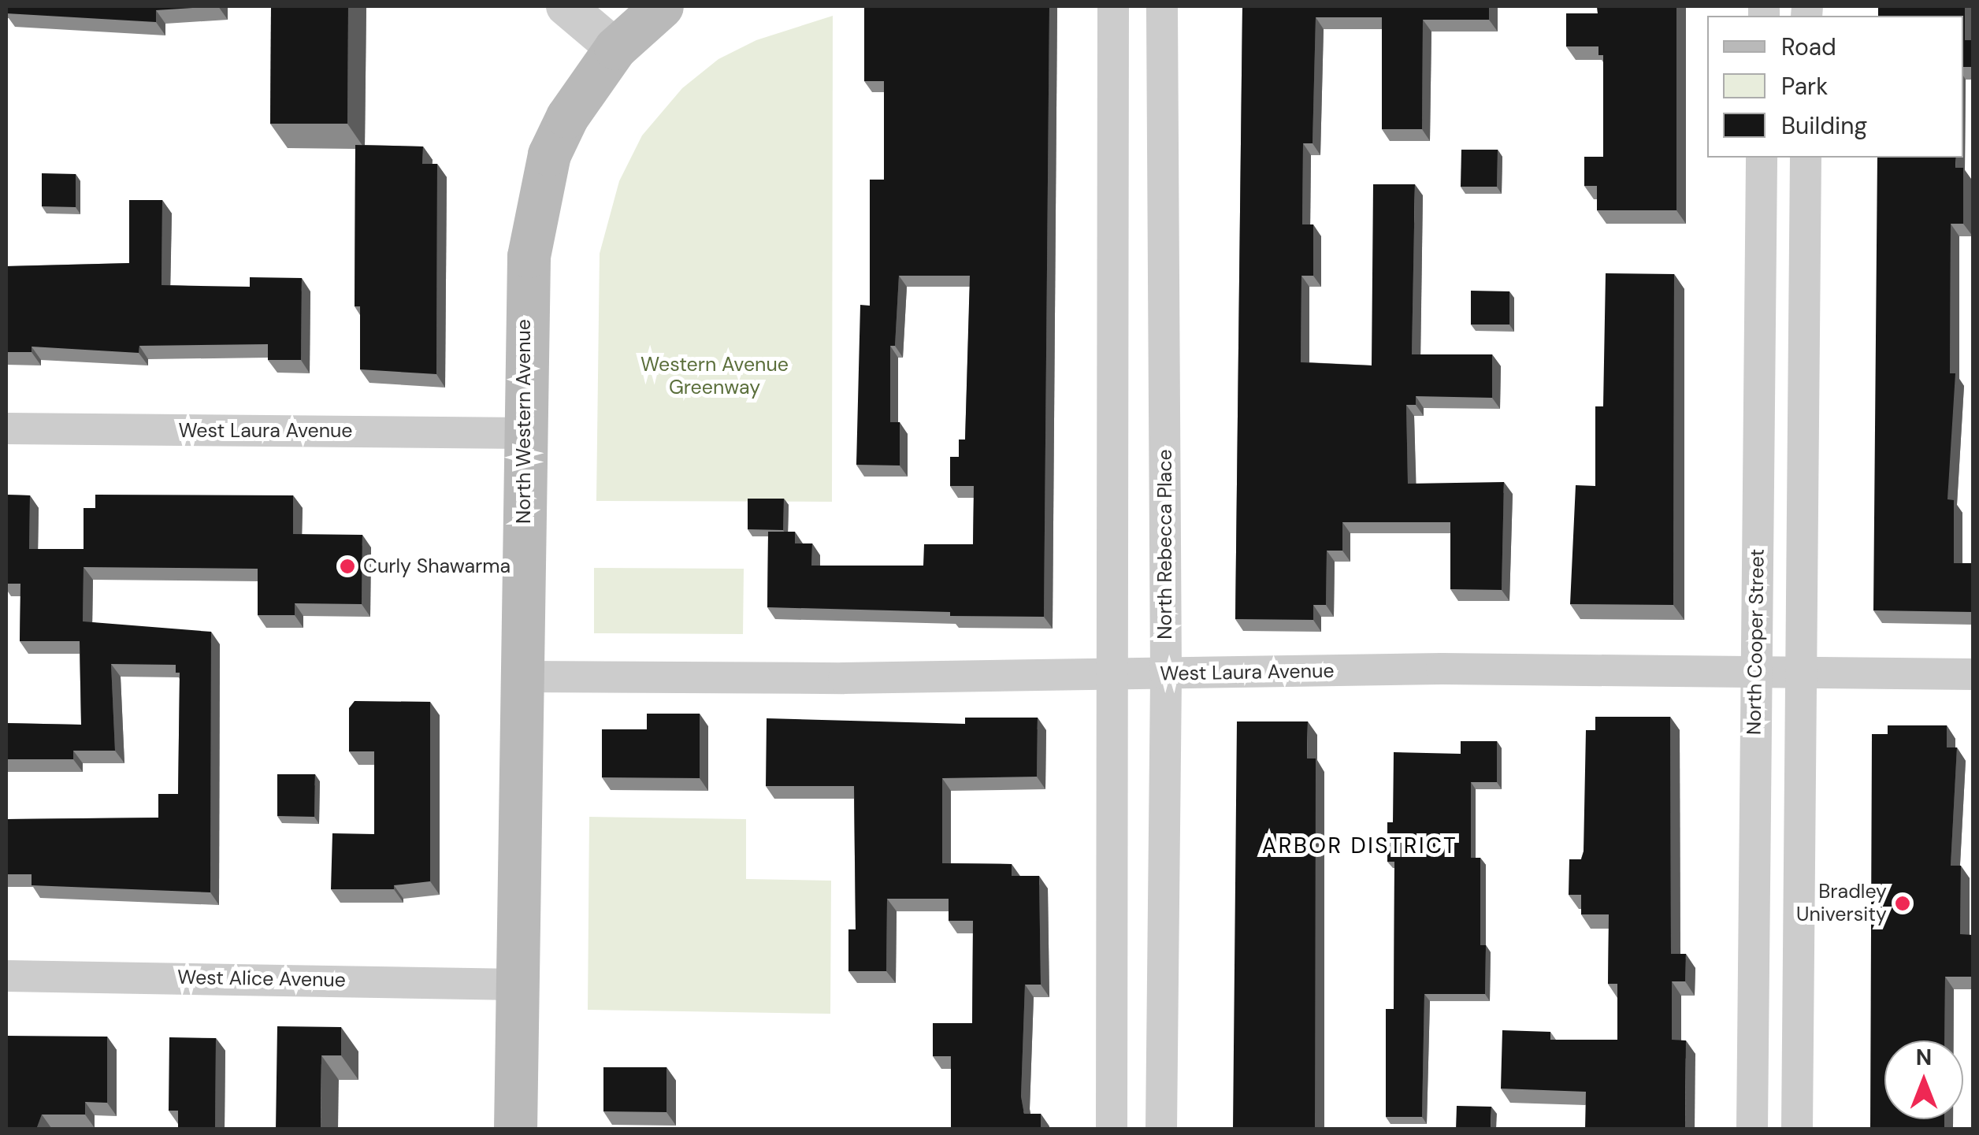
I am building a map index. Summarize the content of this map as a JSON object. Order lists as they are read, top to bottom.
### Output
{
  "streets": {
    "main road": ["North Western Avenue"],
    "street": [
      "West Laura Avenue",
      "North Rebecca Place",
      "North Cooper Street",
      "West Alice Avenue"
    ]
  },
  "crossings": [
    ["North Western Avenue", "West Laura Avenue"],
    ["North Western Avenue", "West Alice Avenue"],
    ["West Laura Avenue", "North Rebecca Place"],
    ["West Laura Avenue", "North Cooper Street"]
  ],
  "districts": ["ARBOR DISTRICT"],
  "parks": ["Western Avenue Greenway"],
  "places": ["Curly Shawarma", "Bradley University"],
  "legend": ["Road", "Park", "Building"],
  "north": "top"
}
